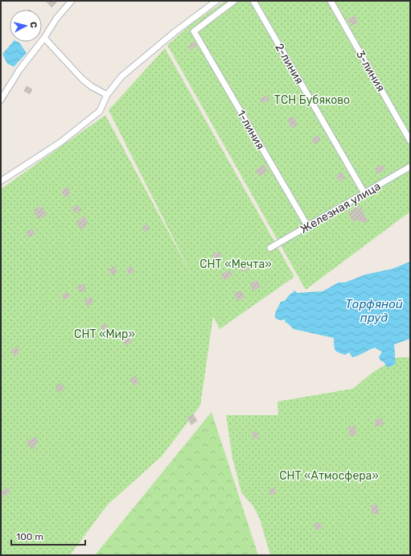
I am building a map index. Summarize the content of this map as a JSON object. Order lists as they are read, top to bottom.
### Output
{
  "streets": {
    "street": [
      "2-линия",
      "3-линия",
      "1-линия",
      "Железная улица"
    ]
  },
  "crossings": [
    ["2-линия", "Железная улица"],
    ["1-линия", "Железная улица"]
  ],
  "water": ["Торфяной пруд"],
  "parks": [
    "ТСН Бубяково",
    "СНТ «Мечта»",
    "СНТ «Мир»",
    "СНТ «Атмосфера»"
  ],
  "scale_bar": "100 m",
  "north": "right"
}
